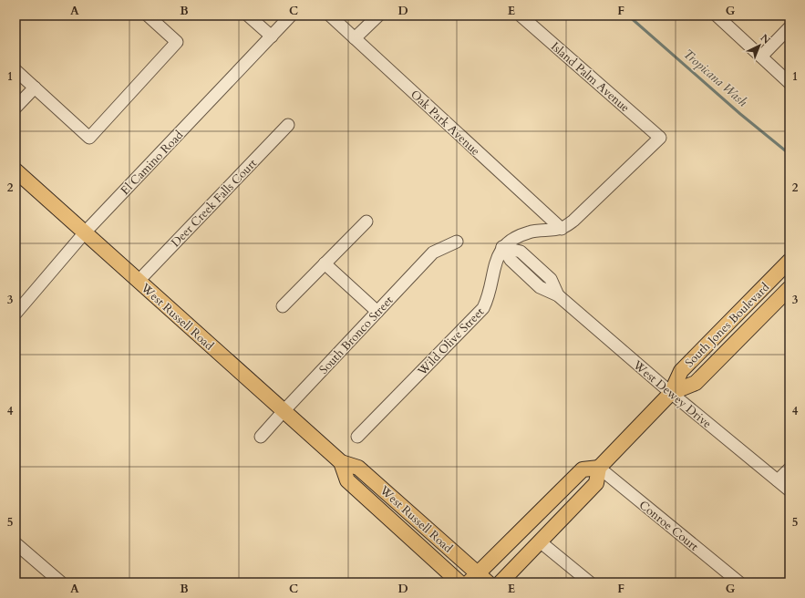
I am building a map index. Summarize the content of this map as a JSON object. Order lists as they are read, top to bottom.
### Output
{
  "streets": {
    "main road": ["West Russell Road", "South Jones Boulevard"],
    "street": [
      "Island Palm Avenue",
      "Oak Park Avenue",
      "El Camino Road",
      "Deer Creek Falls Court",
      "South Bronco Street",
      "Wild Olive Street",
      "West Dewey Drive",
      "Conroe Court"
    ]
  },
  "crossings": [
    ["Island Palm Avenue", "Oak Park Avenue"],
    ["El Camino Road", "West Russell Road"],
    ["Deer Creek Falls Court", "West Russell Road"],
    ["West Russell Road", "South Bronco Street"],
    ["South Jones Boulevard", "West Dewey Drive"],
    ["South Jones Boulevard", "Conroe Court"],
    ["Wild Olive Street", "West Dewey Drive"]
  ],
  "water": ["Tropicana Wash"],
  "north": "top right",
  "grid": {
    "columns": [
      "A",
      "B",
      "C",
      "D",
      "E",
      "F",
      "G"
    ],
    "rows": [
      "1",
      "2",
      "3",
      "4",
      "5"
    ]
  }
}
